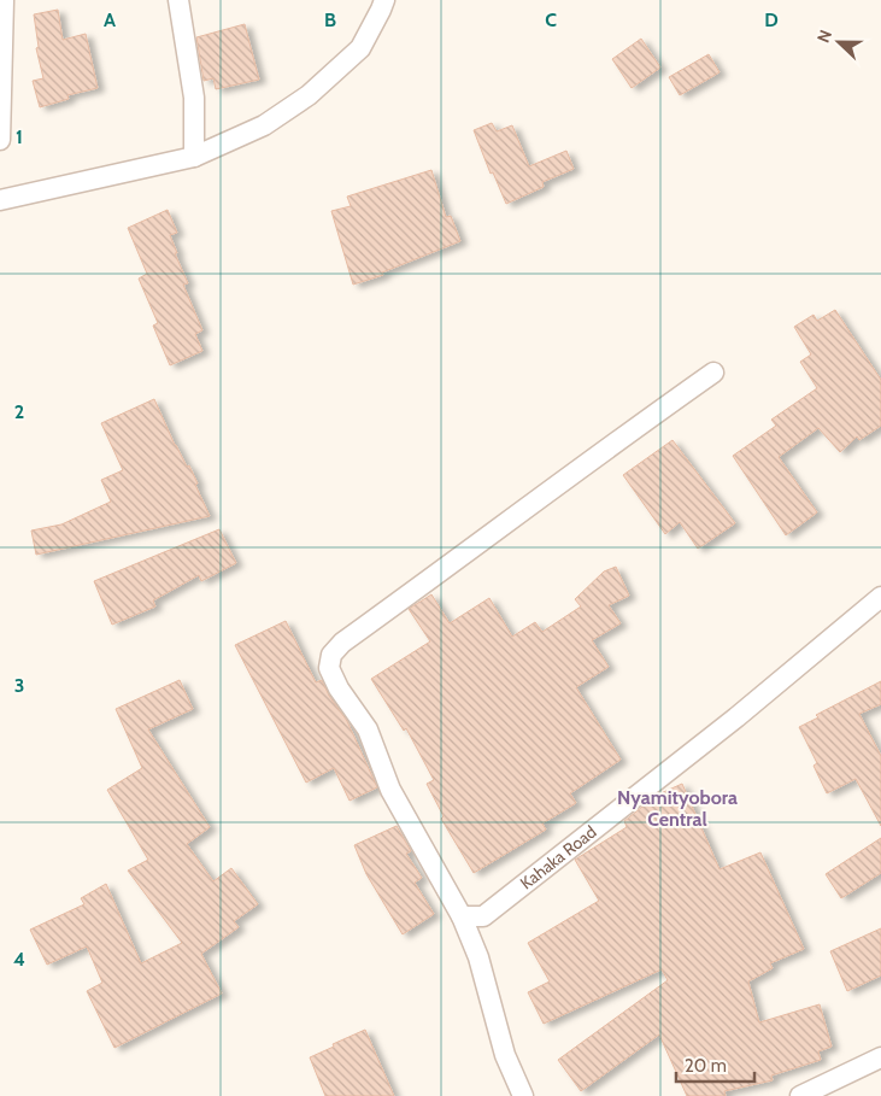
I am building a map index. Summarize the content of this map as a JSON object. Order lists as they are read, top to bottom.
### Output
{
  "streets": {
    "street": ["Kahaka Road"]
  },
  "districts": ["Nyamityobora Central"],
  "scale_bar": "20 m",
  "north": "left",
  "grid": {
    "columns": [
      "A",
      "B",
      "C",
      "D"
    ],
    "rows": [
      "1",
      "2",
      "3",
      "4"
    ]
  }
}
